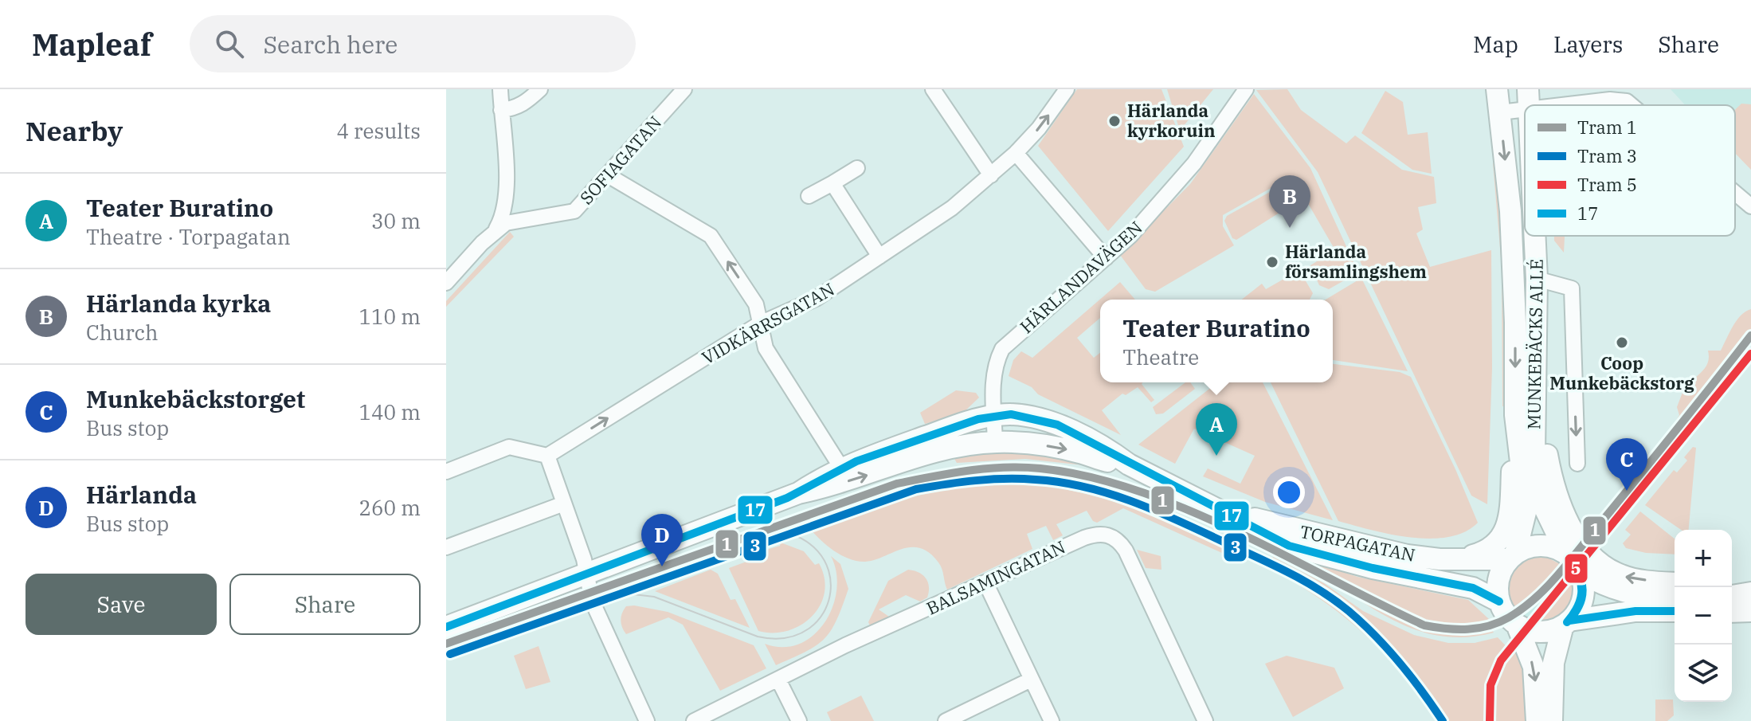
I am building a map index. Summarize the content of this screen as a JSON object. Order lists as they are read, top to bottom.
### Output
{
  "streets": {
    "street": [
      "SOFIAGATAN",
      "HÄRLANDAVÄGEN",
      "VIDKÄRRSGATAN",
      "MUNKEBÄCKS ALLÉ",
      "TORPAGATAN",
      "BALSAMINGATAN"
    ]
  },
  "crossings": [
    ["HÄRLANDAVÄGEN", "TORPAGATAN"],
    ["MUNKEBÄCKS ALLÉ", "TORPAGATAN"]
  ],
  "one_way": ["VIDKÄRRSGATAN"],
  "places": ["Härlanda kyrkoruin", "Härlanda församlingshem", "Coop Munkebäckstorg"],
  "lines": [
    "tram line 1",
    "tram line 5",
    "transit line 17",
    "tram line 3"
  ],
  "legend": [
    "Tram 1",
    "Tram 3",
    "Tram 5",
    "17"
  ],
  "page": {
    "header": "Mapleaf",
    "search": "Search here",
    "nav": ["Map", "Layers", "Share"],
    "heading": ["Nearby", "4 results"],
    "list": [
      {
        "mark": "A",
        "name": "Teater Buratino",
        "note": "Theatre · Torpagatan",
        "value": "30 m"
      },
      {
        "mark": "B",
        "name": "Härlanda kyrka",
        "note": "Church",
        "value": "110 m"
      },
      {
        "mark": "C",
        "name": "Munkebäckstorget",
        "note": "Bus stop",
        "value": "140 m"
      },
      {
        "mark": "D",
        "name": "Härlanda",
        "note": "Bus stop",
        "value": "260 m"
      }
    ],
    "pins": [
      "B",
      "A",
      "C",
      "D"
    ],
    "popup": ["Teater Buratino", "Theatre"],
    "map_buttons": ["+", "−"],
    "buttons": ["Save", "Share"]
  }
}
